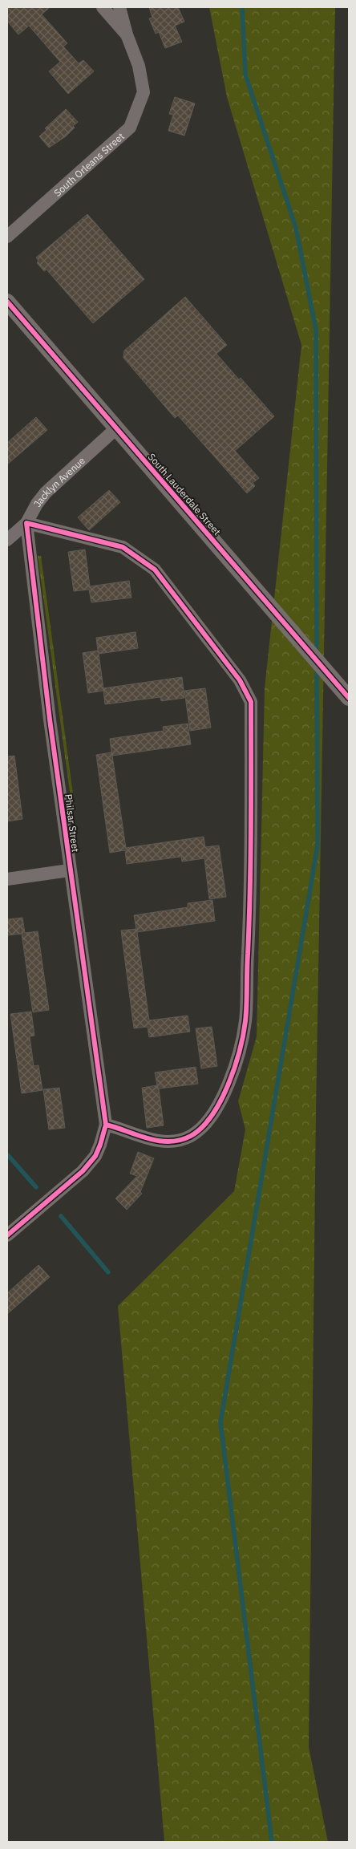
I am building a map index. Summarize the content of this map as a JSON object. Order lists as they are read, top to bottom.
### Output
{
  "streets": {
    "street": [
      "South Orleans Street",
      "Jacklyn Avenue",
      "South Lauderdale Street",
      "Philsar Street"
    ]
  },
  "crossings": [
    ["Jacklyn Avenue", "South Lauderdale Street"],
    ["Jacklyn Avenue", "Philsar Street"]
  ]
}
